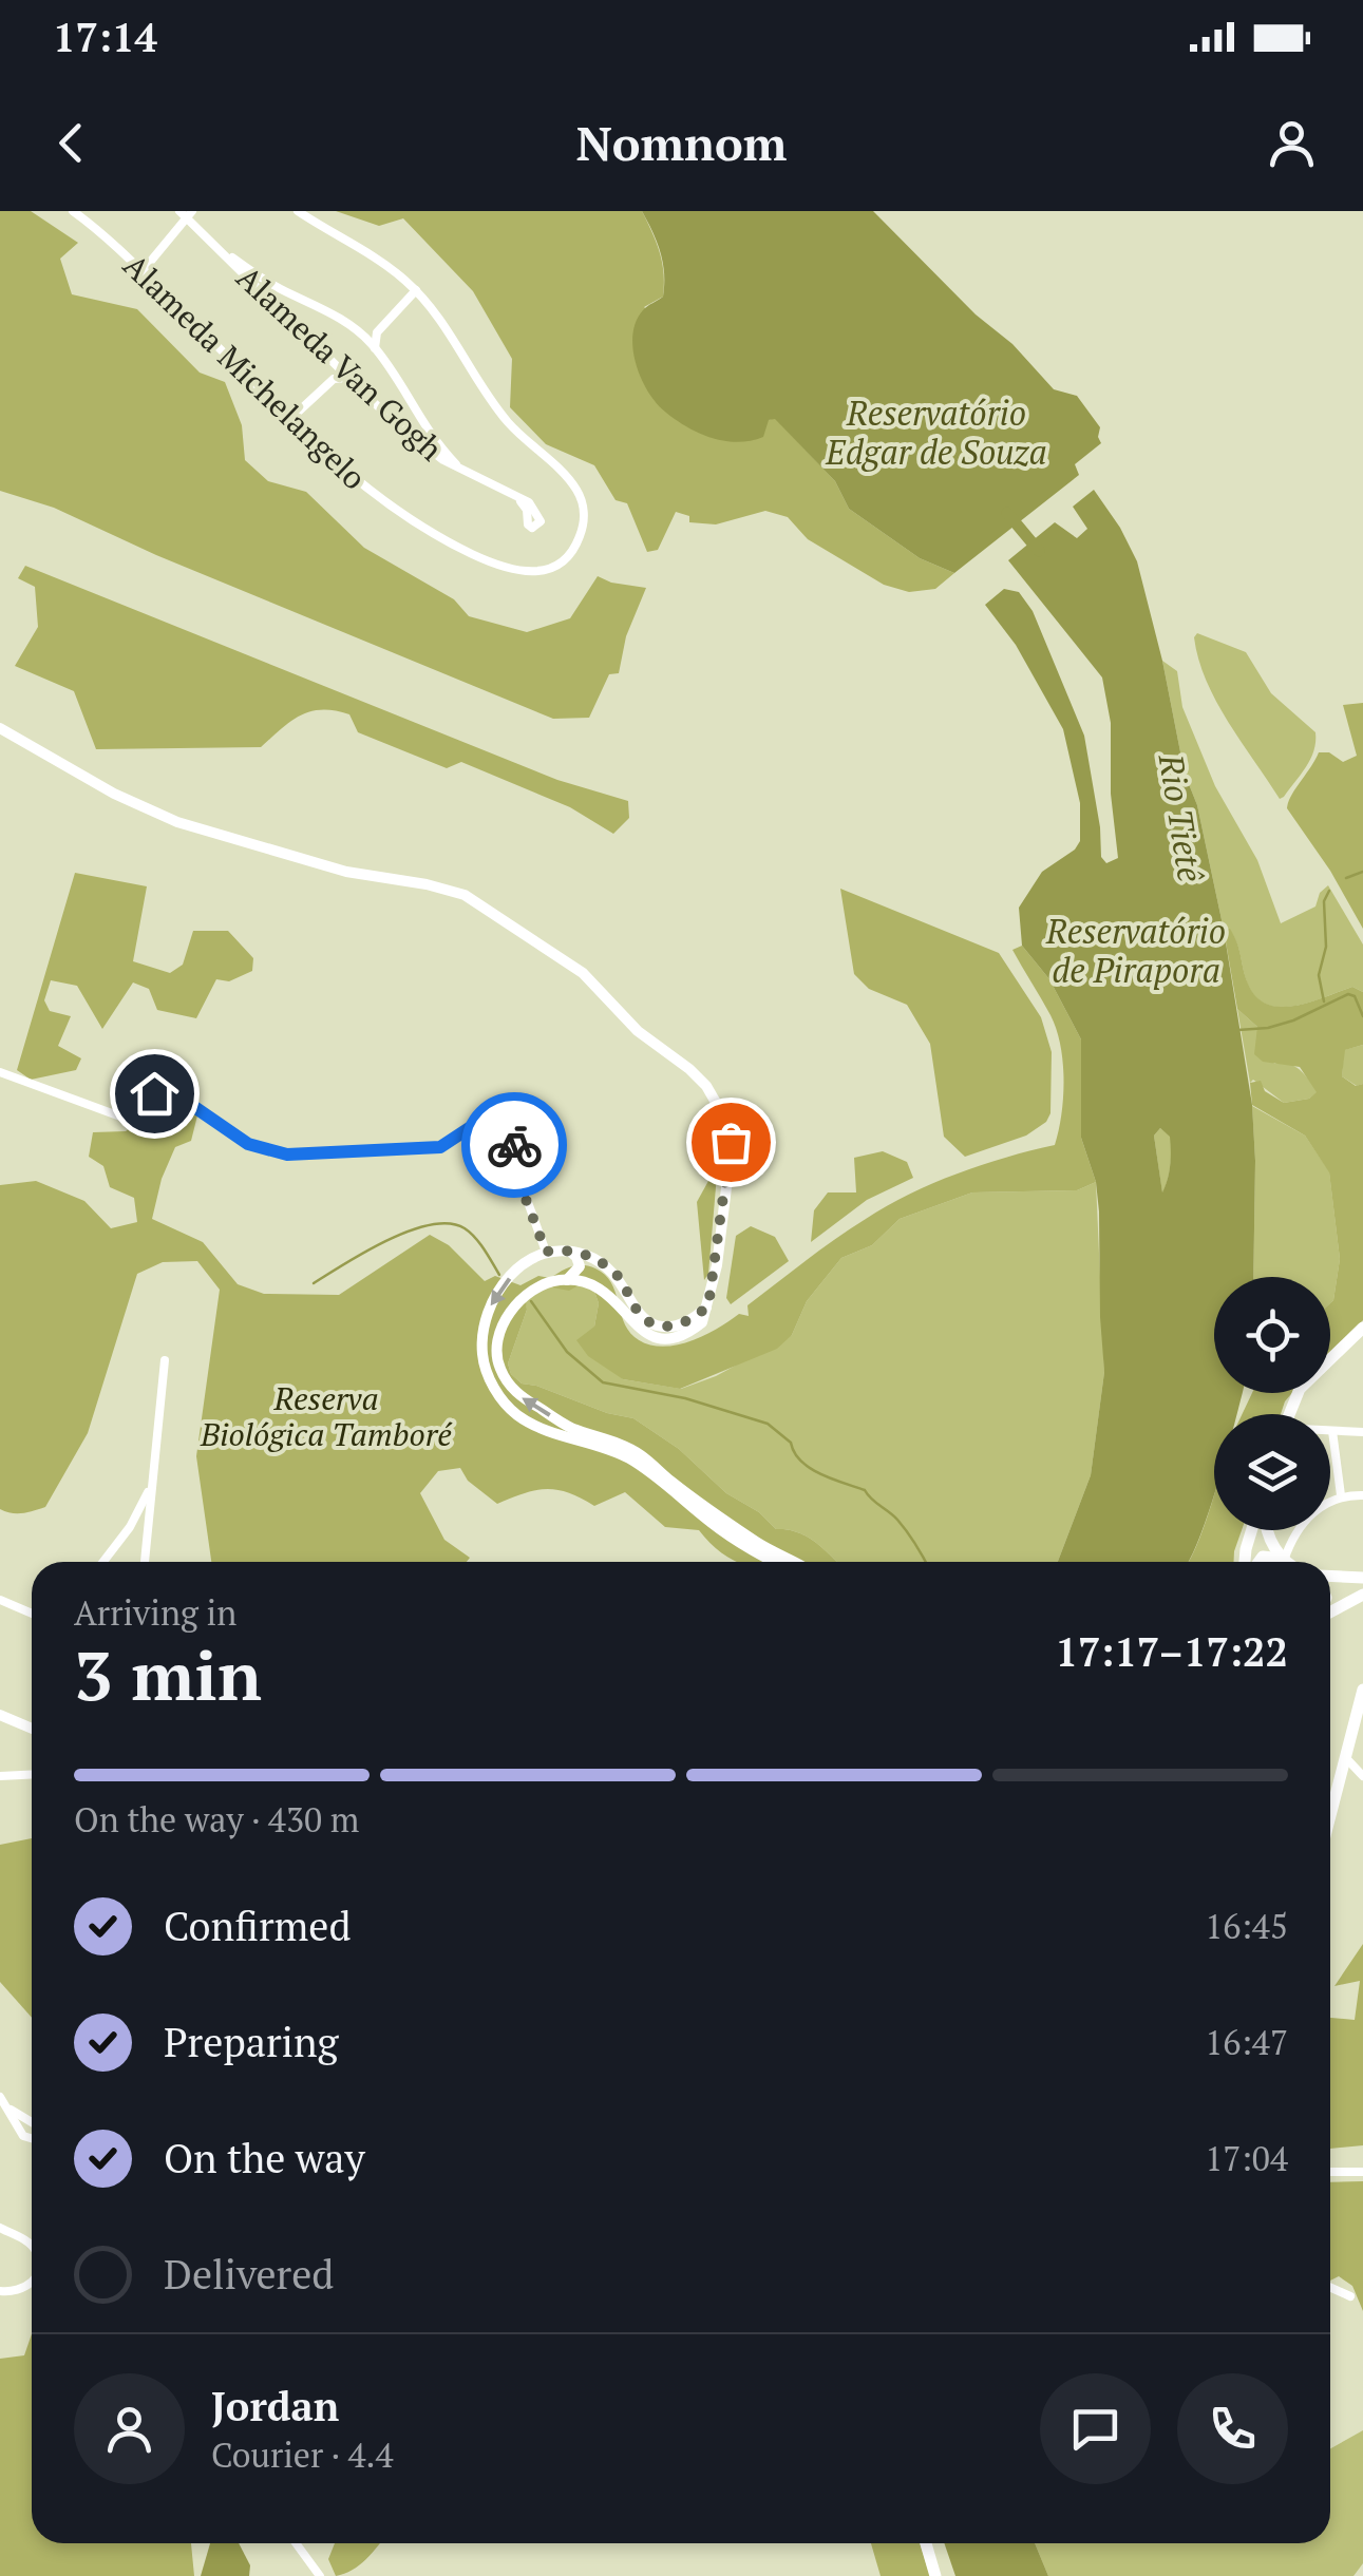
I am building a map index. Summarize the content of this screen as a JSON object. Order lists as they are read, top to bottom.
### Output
{
  "streets": {
    "street": ["Alameda Van Gogh", "Alameda Michelangelo"]
  },
  "water": ["Reservatório Edgar de Souza", "Rio Tietê", "Reservatório de Pirapora"],
  "parks": ["Reserva Biológica Tamboré"],
  "page": {
    "status": "17:14",
    "header": "Nomnom",
    "heading": ["3 min", "Arriving in", "17:17–17:22"],
    "panel": ["Jordan", "Courier · 4.4"],
    "bar": "On the way · 430 m",
    "list": [
      ["Confirmed", "16:45"],
      ["Preparing", "16:47"],
      ["On the way", "17:04"],
      "Delivered"
    ]
  }
}
